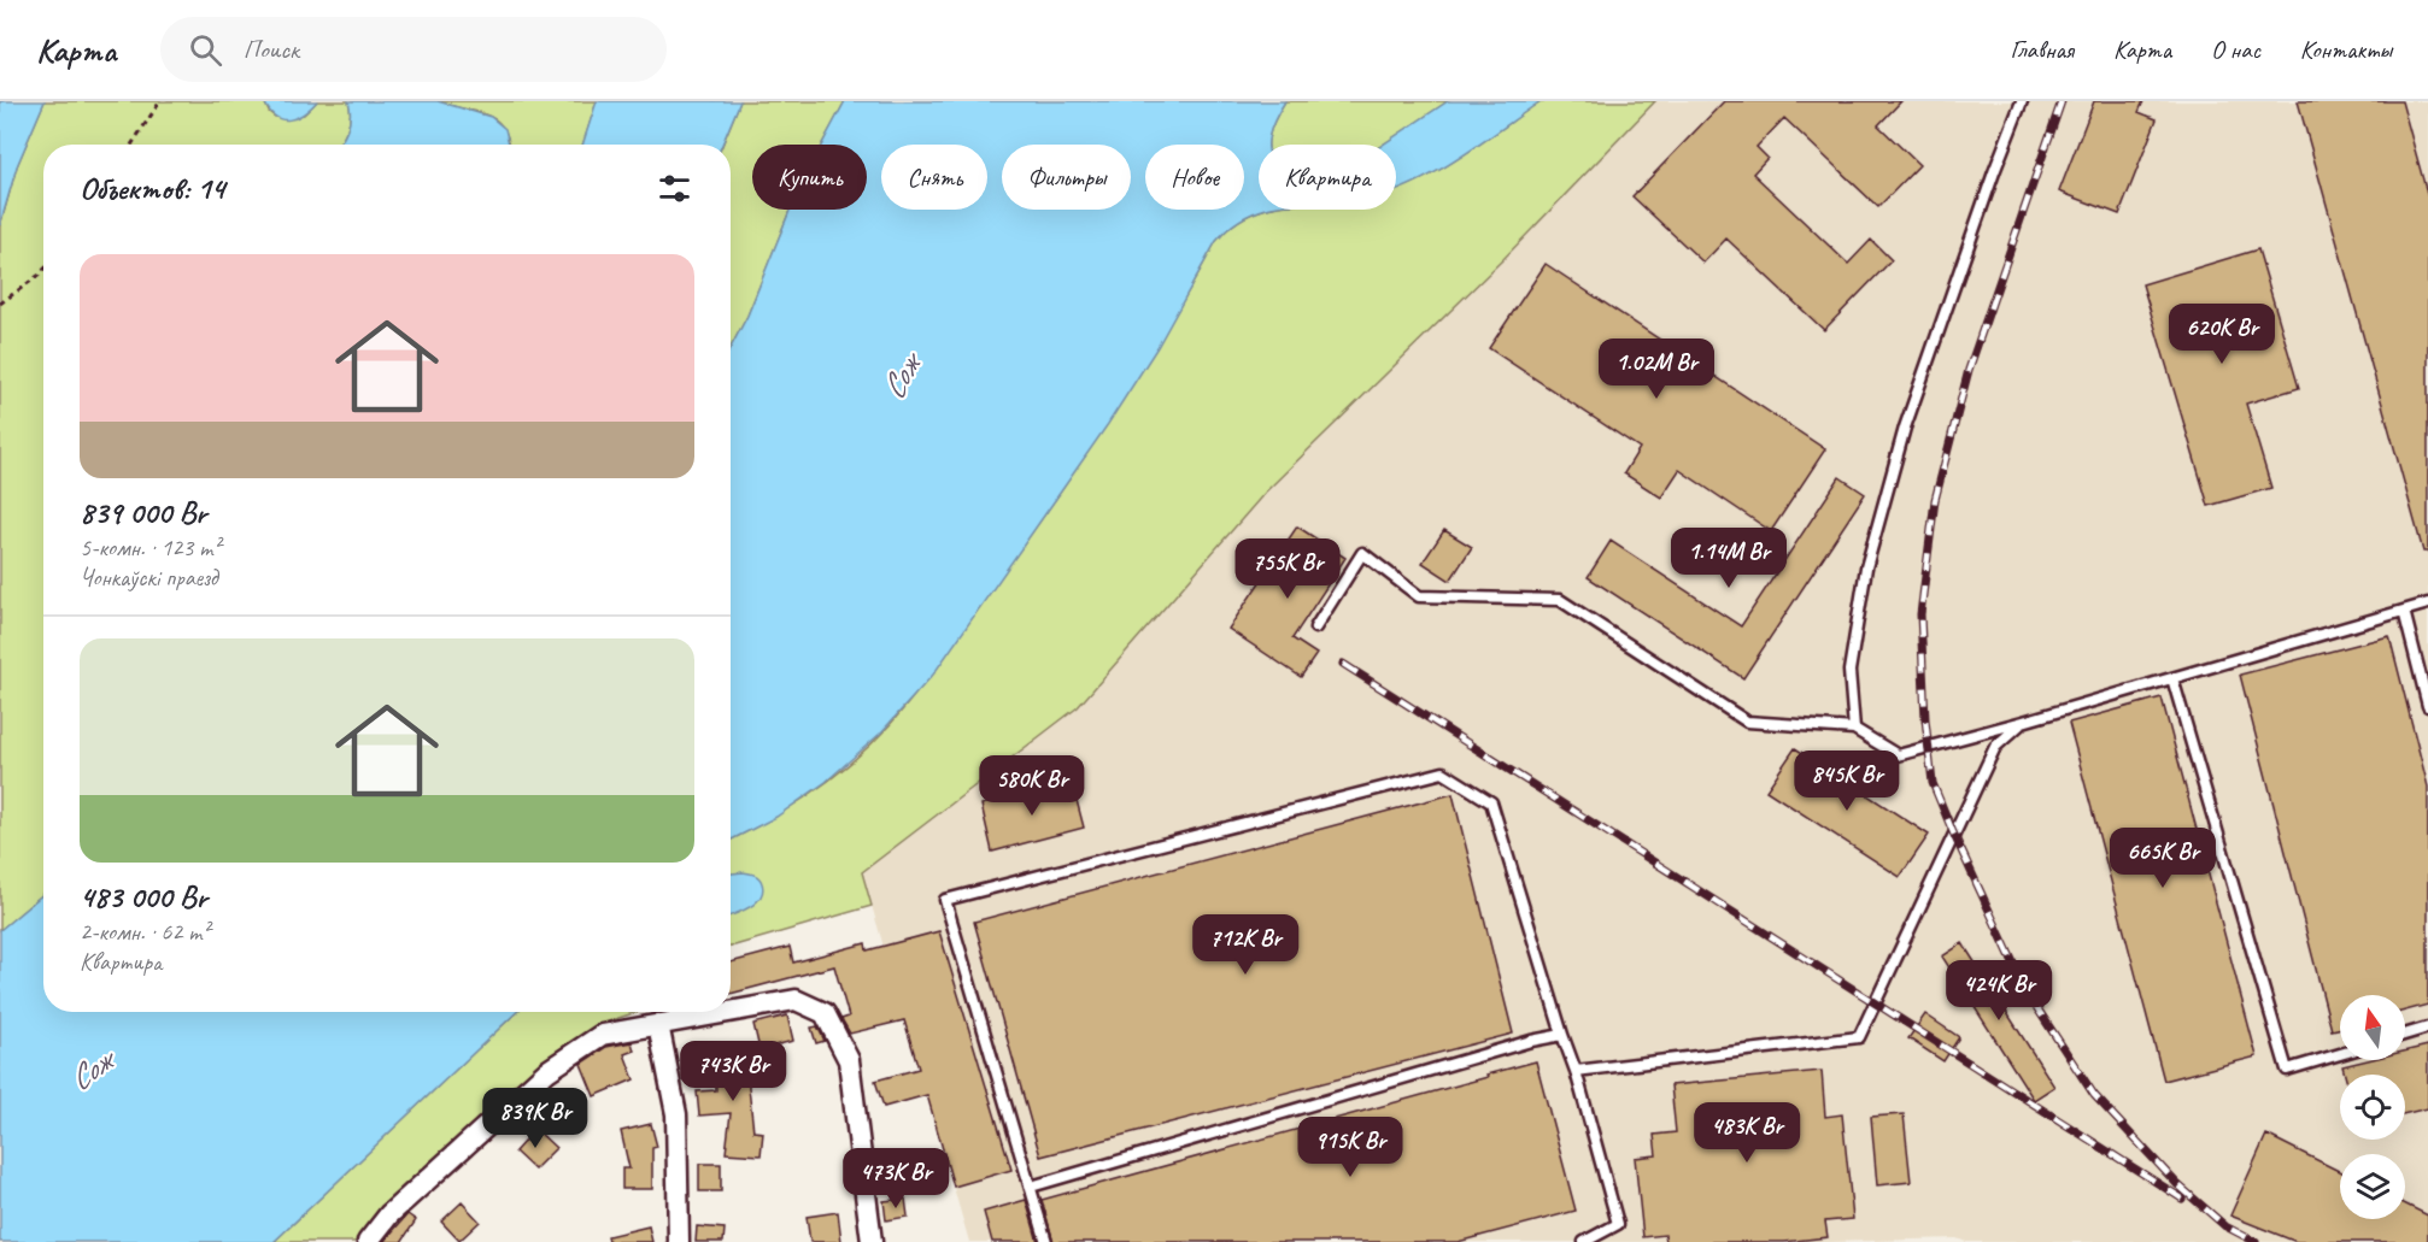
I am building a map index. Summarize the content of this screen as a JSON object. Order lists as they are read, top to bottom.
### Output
{
  "water": ["Сож"],
  "north": "top",
  "page": {
    "header": "Карта",
    "search": "Поиск",
    "nav": [
      "Главная",
      "Карта",
      "О нас",
      "Контакты"
    ],
    "chip": [
      "Купить",
      "Снять",
      "Фильтры",
      "Новое",
      "Квартира"
    ],
    "heading": "Объектов: 14",
    "list": [
      {
        "name": "839 000 Br",
        "note": "5-комн. · 123 m² · Чонкаўскі праезд"
      },
      {
        "name": "483 000 Br",
        "note": "2-комн. · 62 m² · Квартира"
      }
    ],
    "price": [
      "620K Br",
      "1.02M Br",
      "1.14M Br",
      "755K Br",
      "845K Br",
      "580K Br",
      "665K Br",
      "712K Br",
      "424K Br",
      "743K Br",
      "839K Br",
      "483K Br",
      "915K Br",
      "473K Br"
    ]
  }
}
